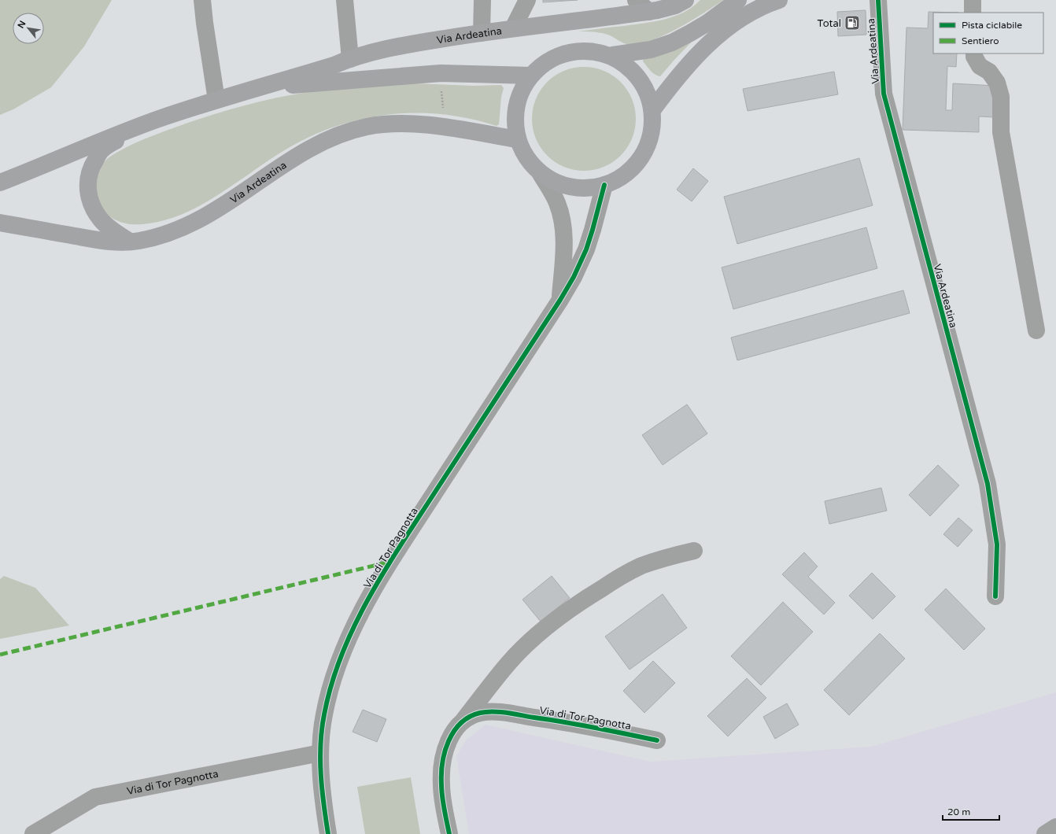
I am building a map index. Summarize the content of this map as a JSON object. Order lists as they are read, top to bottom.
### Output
{
  "streets": {
    "main road": ["Via Ardeatina"],
    "street": ["Via di Tor Pagnotta"]
  },
  "places": {
    "fuel station": ["Total"]
  },
  "legend": ["Pista ciclabile", "Sentiero"],
  "scale_bar": "20 m",
  "north": "top left"
}
